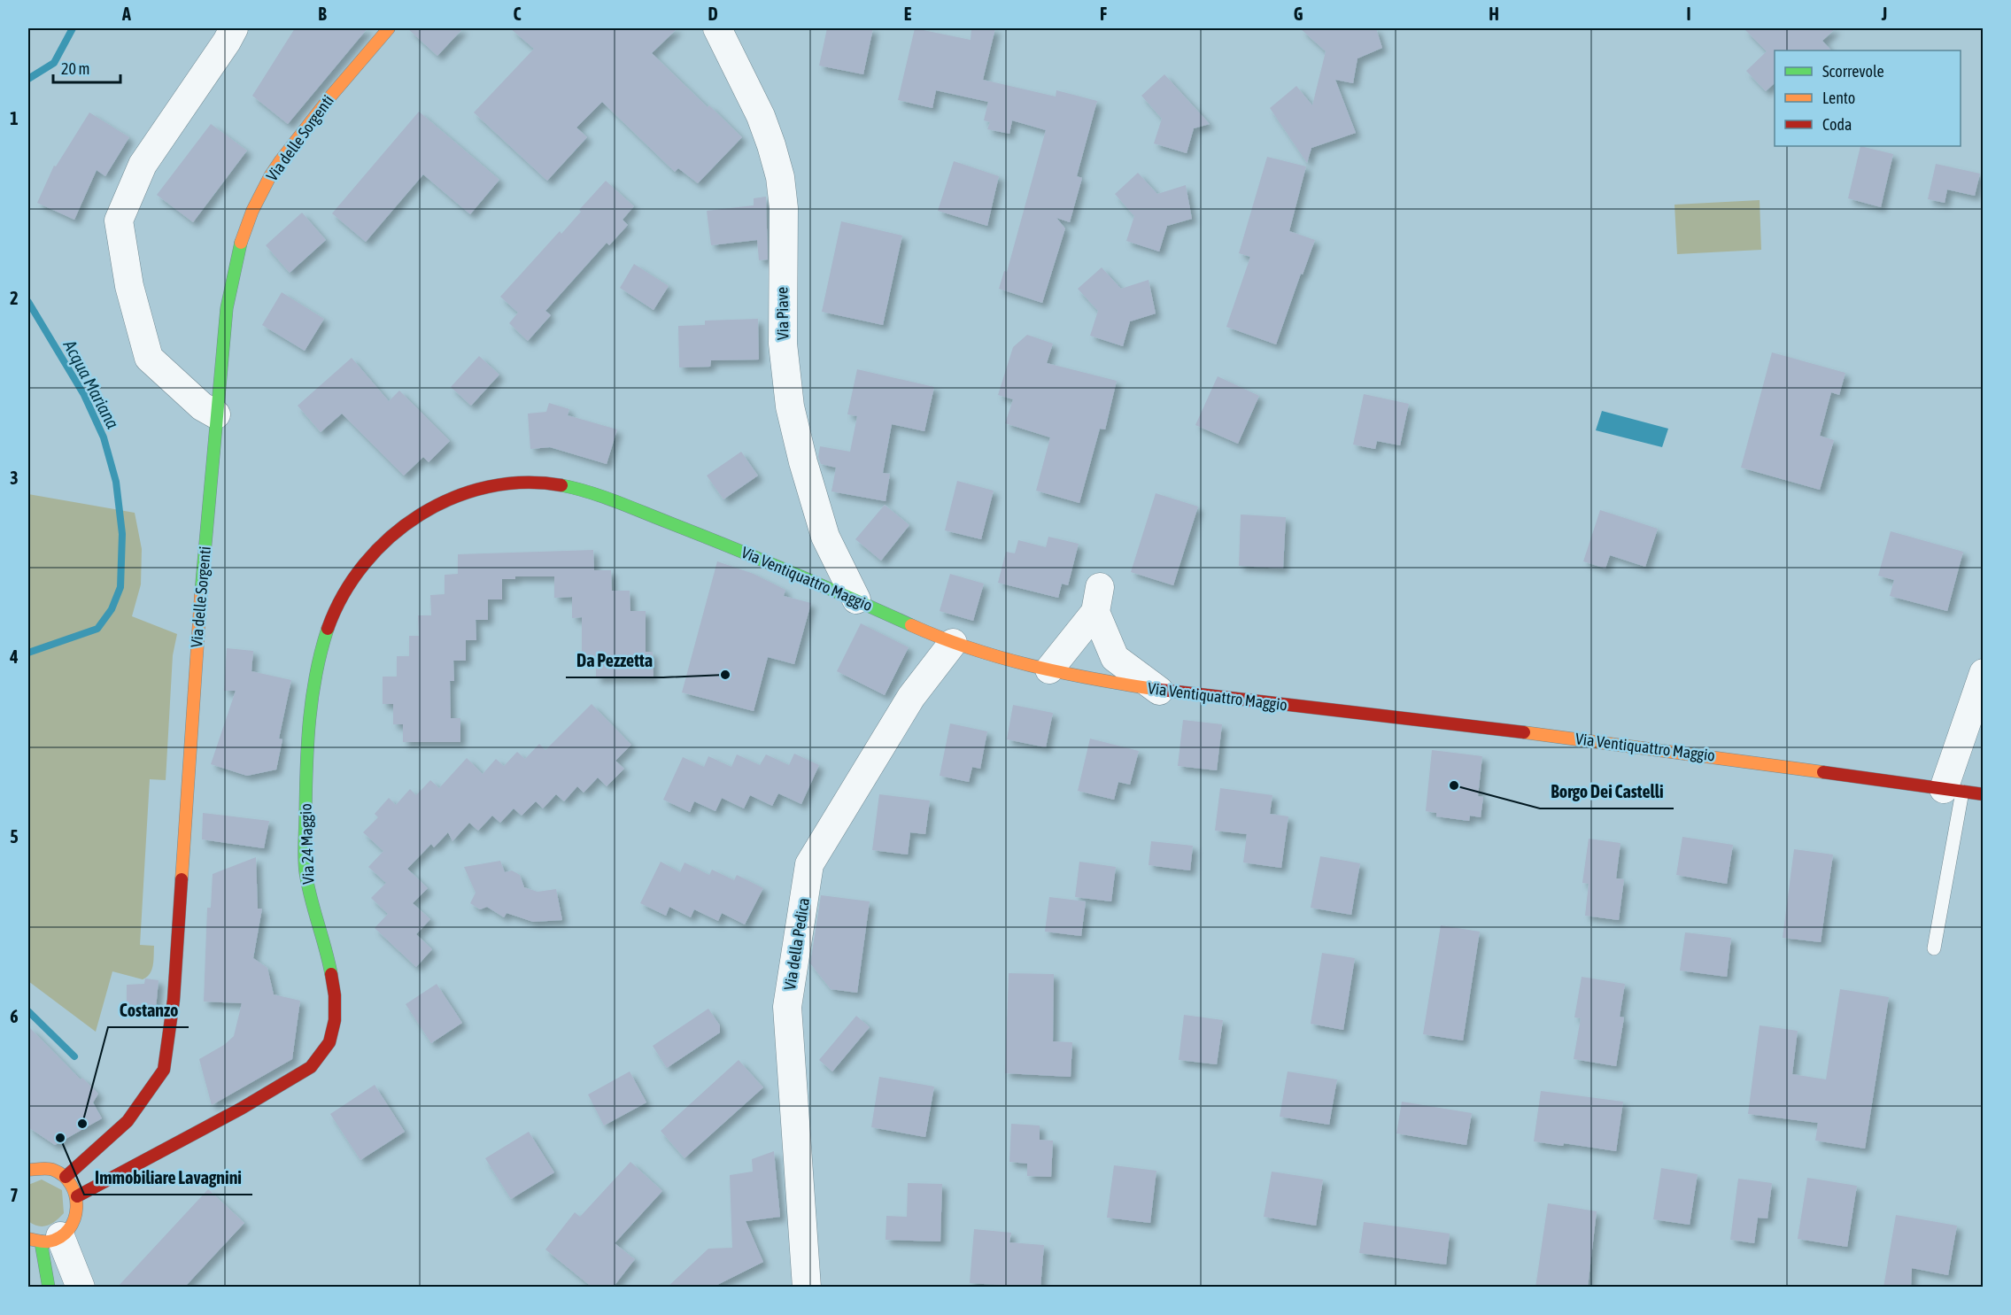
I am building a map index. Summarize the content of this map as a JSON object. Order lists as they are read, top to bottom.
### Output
{
  "streets": {
    "main road": ["Via delle Sorgenti", "Via Ventiquattro Maggio", "Via 24 Maggio"],
    "street": ["Via Piave", "Via della Pedica"]
  },
  "crossings": [
    ["Via Piave", "Via Ventiquattro Maggio"],
    ["Via Ventiquattro Maggio", "Via 24 Maggio"],
    ["Via Ventiquattro Maggio", "Via della Pedica"]
  ],
  "water": ["Acqua Mariana"],
  "places": [
    "Da Pezzetta",
    "Borgo Dei Castelli",
    "Costanzo",
    "Immobiliare Lavagnini"
  ],
  "legend": ["Scorrevole", "Lento", "Coda"],
  "scale_bar": "20 m",
  "grid": {
    "columns": [
      "A",
      "B",
      "C",
      "D",
      "E",
      "F",
      "G",
      "H",
      "I",
      "J"
    ],
    "rows": [
      "1",
      "2",
      "3",
      "4",
      "5",
      "6",
      "7"
    ]
  }
}
